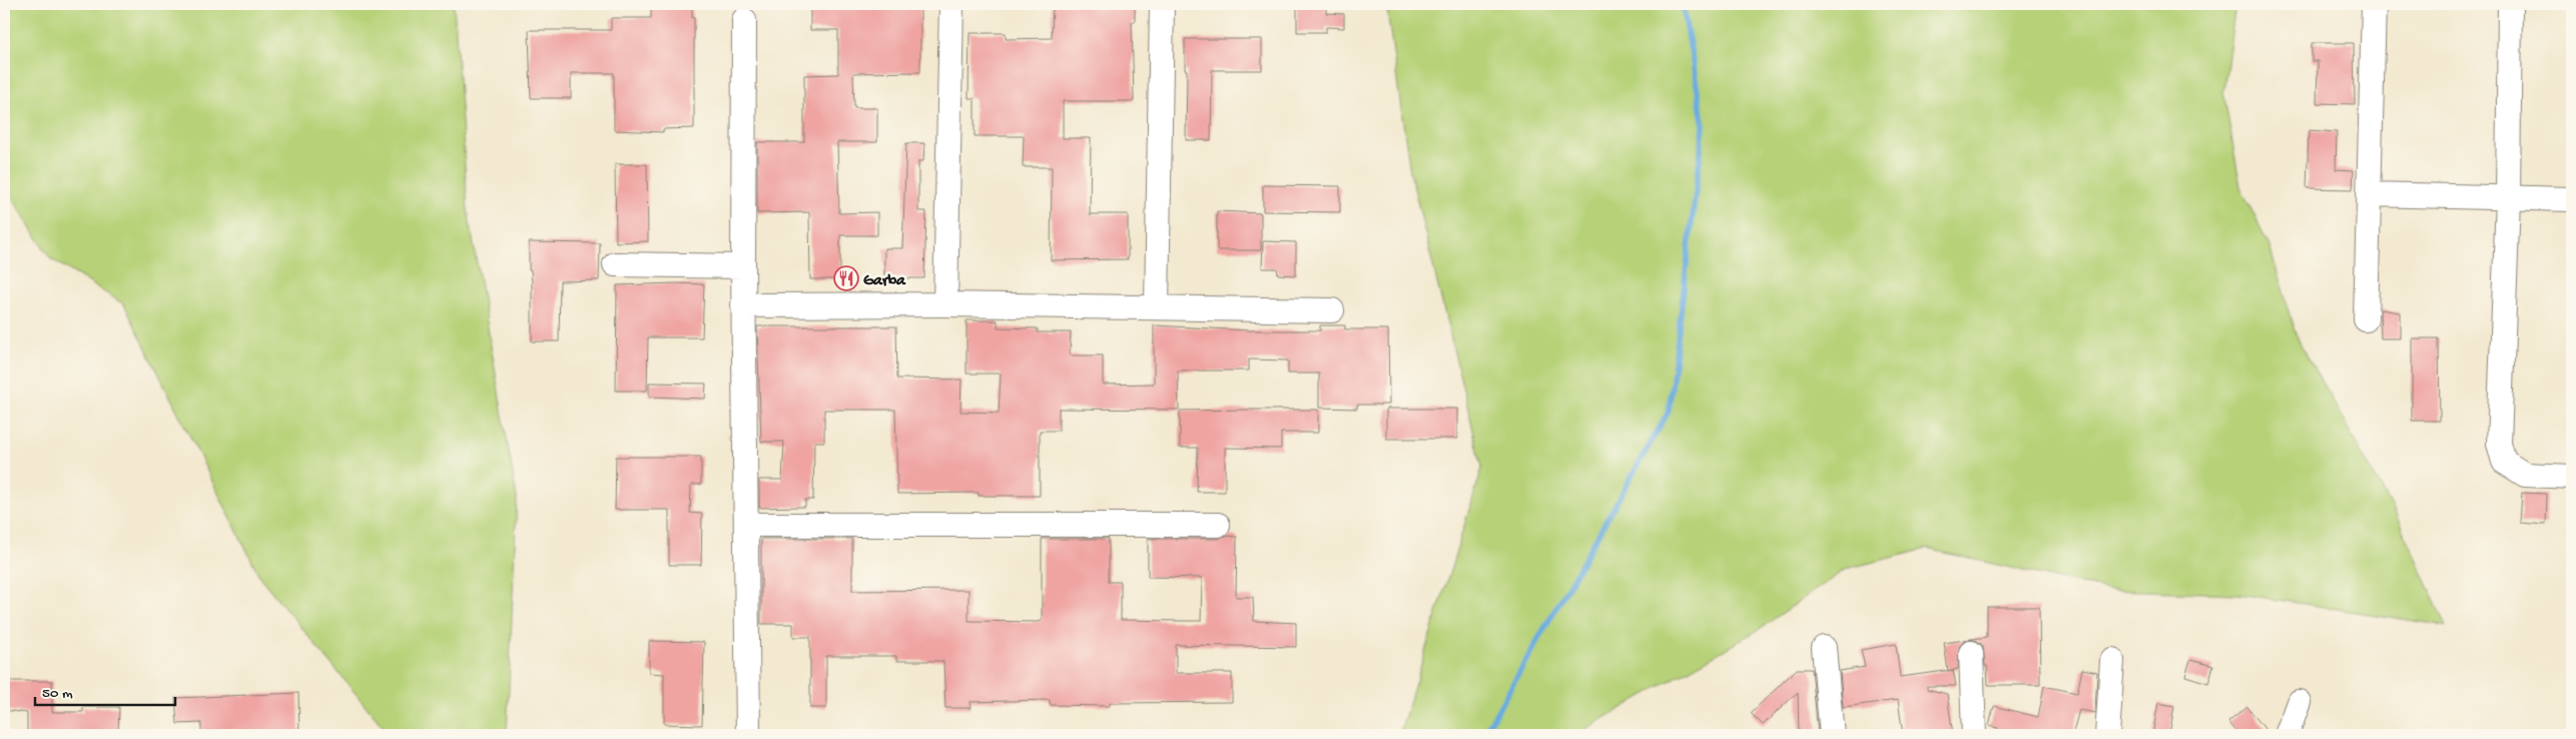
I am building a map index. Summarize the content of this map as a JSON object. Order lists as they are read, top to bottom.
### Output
{
  "places": {
    "restaurant": ["Garba"]
  },
  "scale_bar": "50 m"
}
